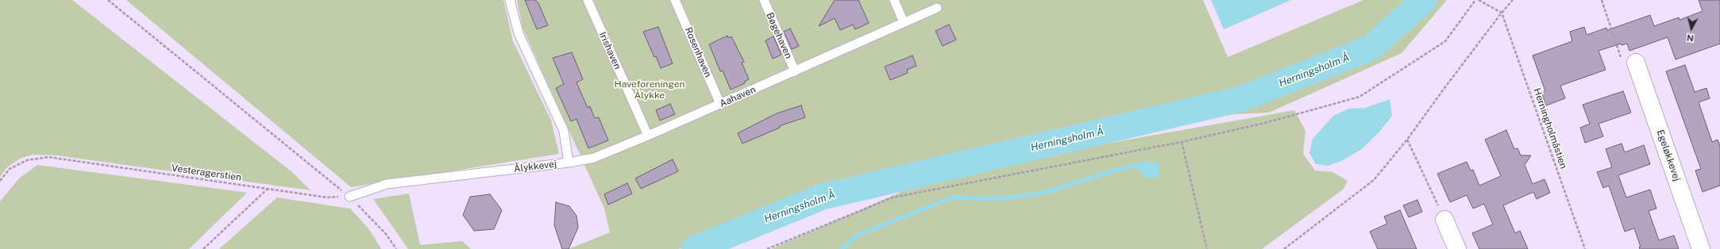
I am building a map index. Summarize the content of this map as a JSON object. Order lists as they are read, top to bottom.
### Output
{
  "streets": {
    "street": ["Egeløkkevej"],
    "lane": [
      "Bøgehaven",
      "Irishaven",
      "Rosenhaven",
      "Aahaven",
      "Ålykkevej"
    ],
    "path": ["Herningholmåstien", "Vesteragerstien"]
  },
  "crossings": [
    ["Bøgehaven", "Aahaven"],
    ["Irishaven", "Aahaven"],
    ["Rosenhaven", "Aahaven"],
    ["Aahaven", "Ålykkevej"],
    ["Ålykkevej", "Vesteragerstien"]
  ],
  "water": ["Herningsholm Å"],
  "parks": ["Haveforeningen Ålykke"],
  "north": "bottom"
}
